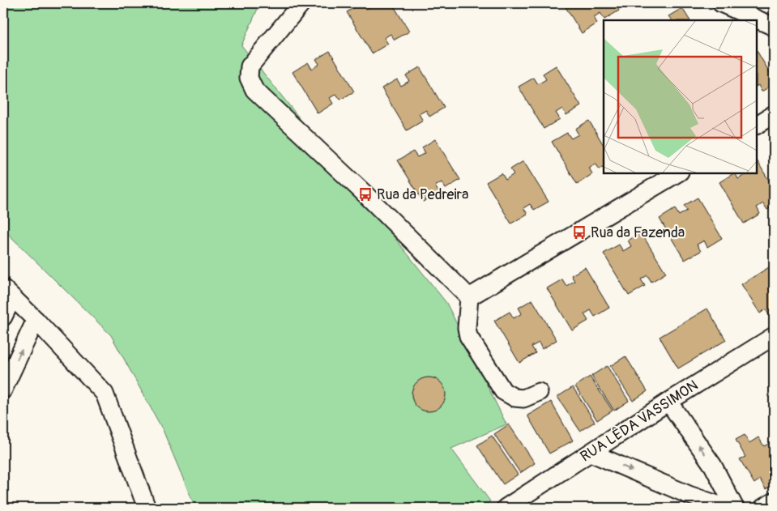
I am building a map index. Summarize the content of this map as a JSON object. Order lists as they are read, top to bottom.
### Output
{
  "streets": {
    "street": ["RUA LÊDA VASSIMON"]
  },
  "places": {
    "bus stop": ["Rua da Pedreira", "Rua da Fazenda"]
  }
}
